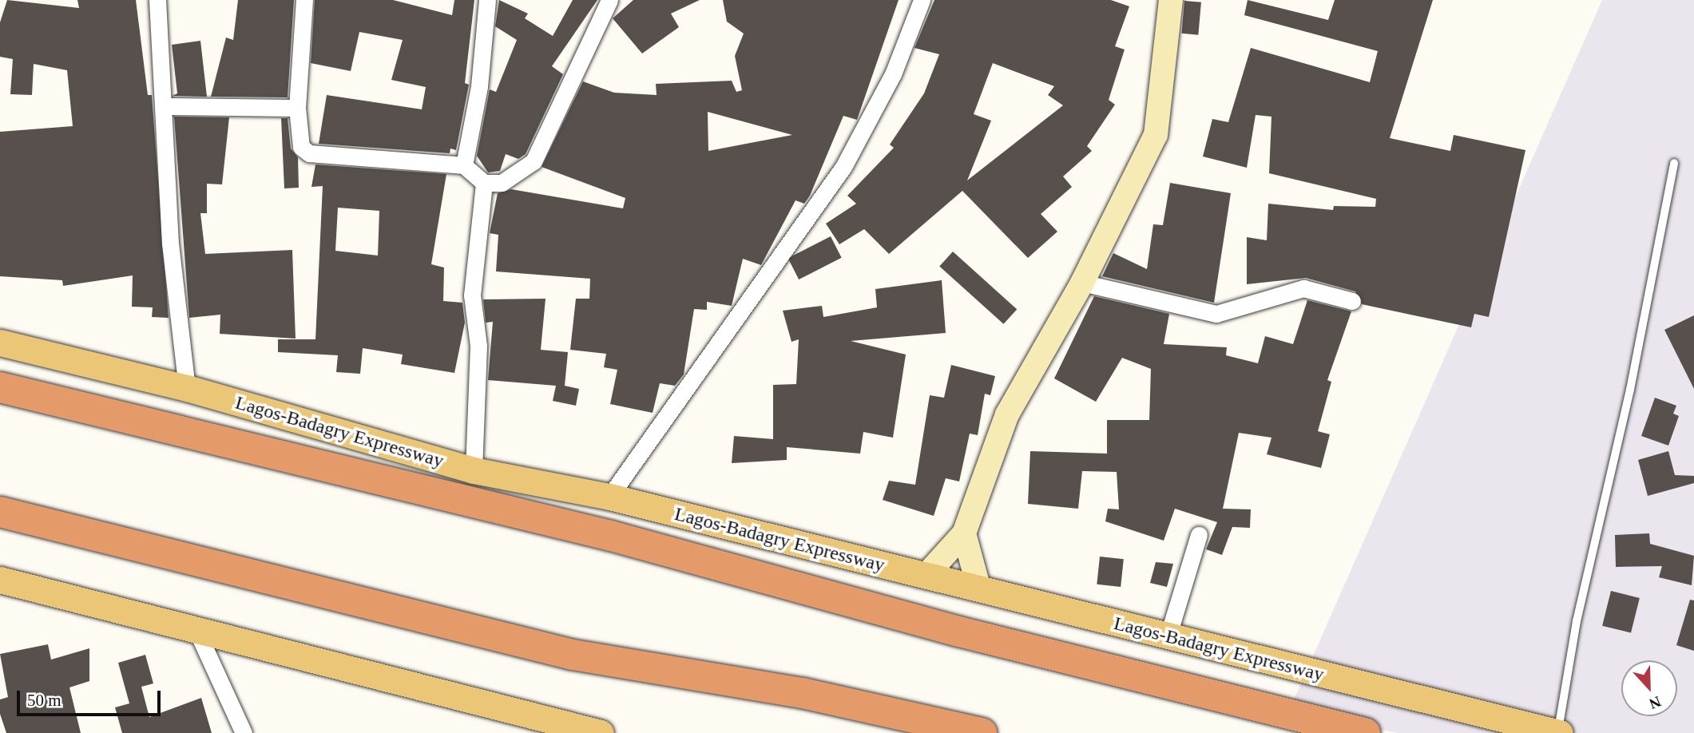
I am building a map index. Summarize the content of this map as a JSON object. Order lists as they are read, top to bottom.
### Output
{
  "streets": {
    "highway": ["Lagos-Badagry Expressway"]
  },
  "scale_bar": "50 m",
  "north": "bottom"
}
